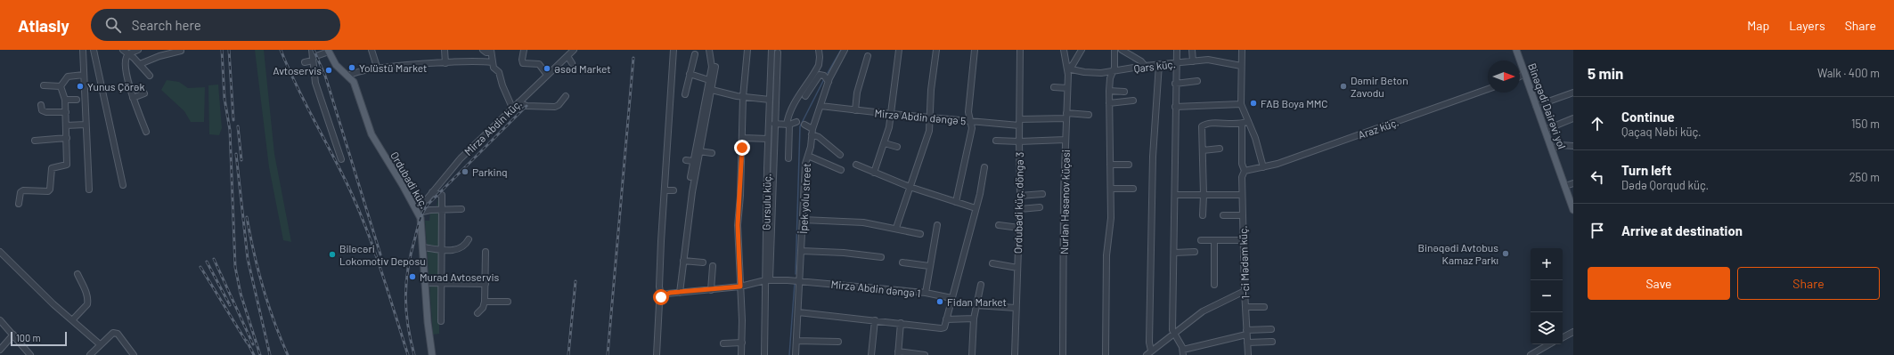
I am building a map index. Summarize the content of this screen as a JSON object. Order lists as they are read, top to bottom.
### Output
{
  "streets": {
    "main road": ["Binəqədi Dairəvi yol", "Ordubadi küç."],
    "street": [
      "Qars küç.",
      "Mirzə Abdin dəngə 5",
      "Mirzə Abdin küç.",
      "Araz küç.",
      "İpek yolu street",
      "Gursulu küç.",
      "Nurlan Həsənov küçəsi",
      "Ordubadi küç. döngə 3",
      "1-ci Mədəm küç.",
      "Mirzə Abdin dəngə 1"
    ]
  },
  "crossings": [
    ["Qars küç.", "Nurlan Həsənov küçəsi"],
    ["Mirzə Abdin dəngə 5", "İpek yolu street"],
    ["Mirzə Abdin dəngə 5", "Ordubadi küç. döngə 3"],
    ["Mirzə Abdin küç.", "Ordubadi küç."],
    ["Araz küç.", "1-ci Mədəm küç."],
    ["İpek yolu street", "Mirzə Abdin dəngə 1"],
    ["Gursulu küç.", "Mirzə Abdin dəngə 1"]
  ],
  "places": [
    "Yolüstü Market",
    "Əsəd Market",
    "Avtoservis",
    "Yunus Çörək",
    "Dəmir Beton Zavodu",
    "FAB Boya MMC",
    "Parkinq",
    "Binəqədi Avtobus Kamaz Parkı",
    "Biləcəri Lokomotiv Deposu",
    "Murad Avtoservis",
    "Fidan Market"
  ],
  "scale_bar": "100 m",
  "north": "right",
  "page": {
    "header": "Atlasly",
    "search": "Search here",
    "nav": ["Map", "Layers", "Share"],
    "heading": ["5 min", "Walk · 400 m"],
    "list": [
      ["Continue", "Qaçaq Nəbi küç.", "150 m"],
      ["Turn left", "Dədə Qorqud küç.", "250 m"],
      "Arrive at destination"
    ],
    "map_buttons": ["+", "−"],
    "buttons": ["Save", "Share"],
    "scale": "100 m"
  }
}
